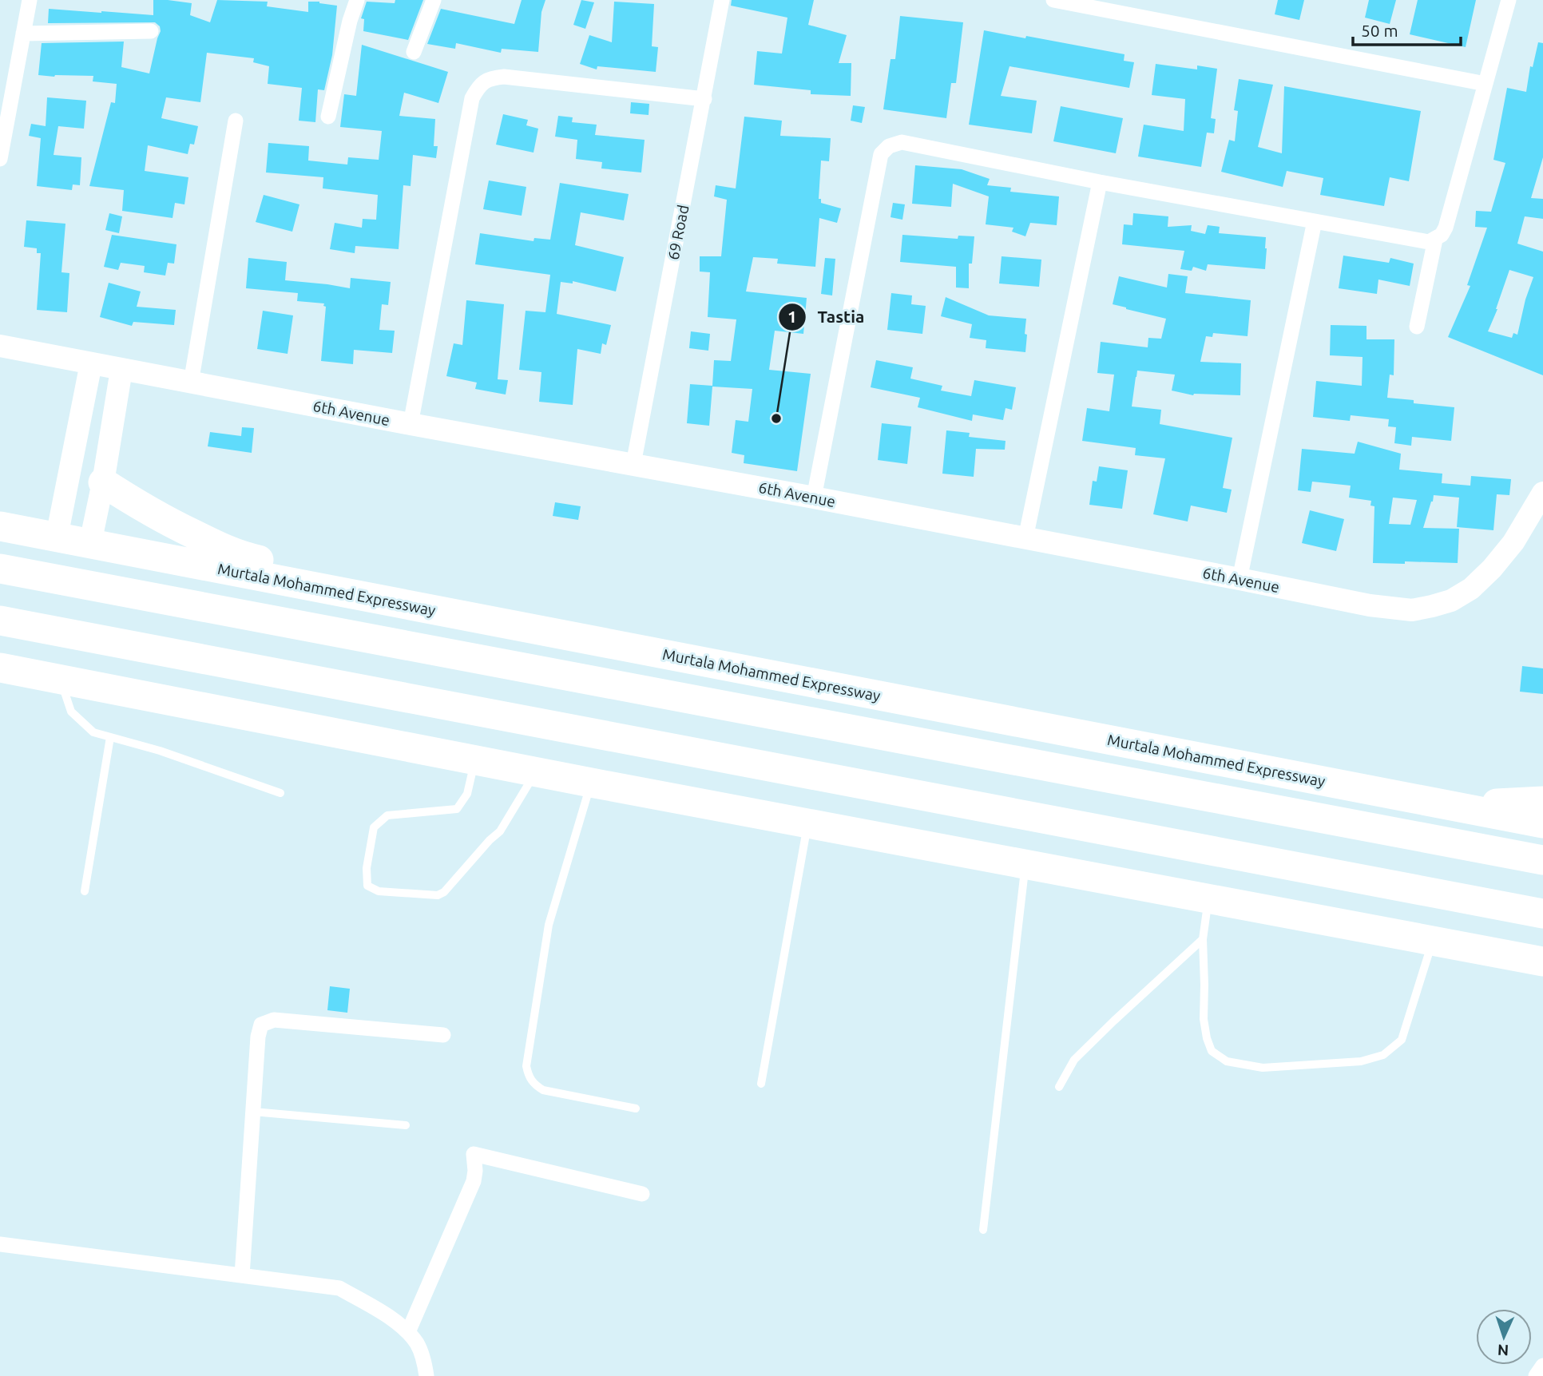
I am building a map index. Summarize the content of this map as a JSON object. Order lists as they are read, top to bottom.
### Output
{
  "streets": {
    "highway": ["Murtala Mohammed Expressway"],
    "street": ["69 Road", "6th Avenue"]
  },
  "crossings": [
    ["69 Road", "6th Avenue"]
  ],
  "places": ["Tastia"],
  "scale_bar": "50 m",
  "north": "bottom"
}
